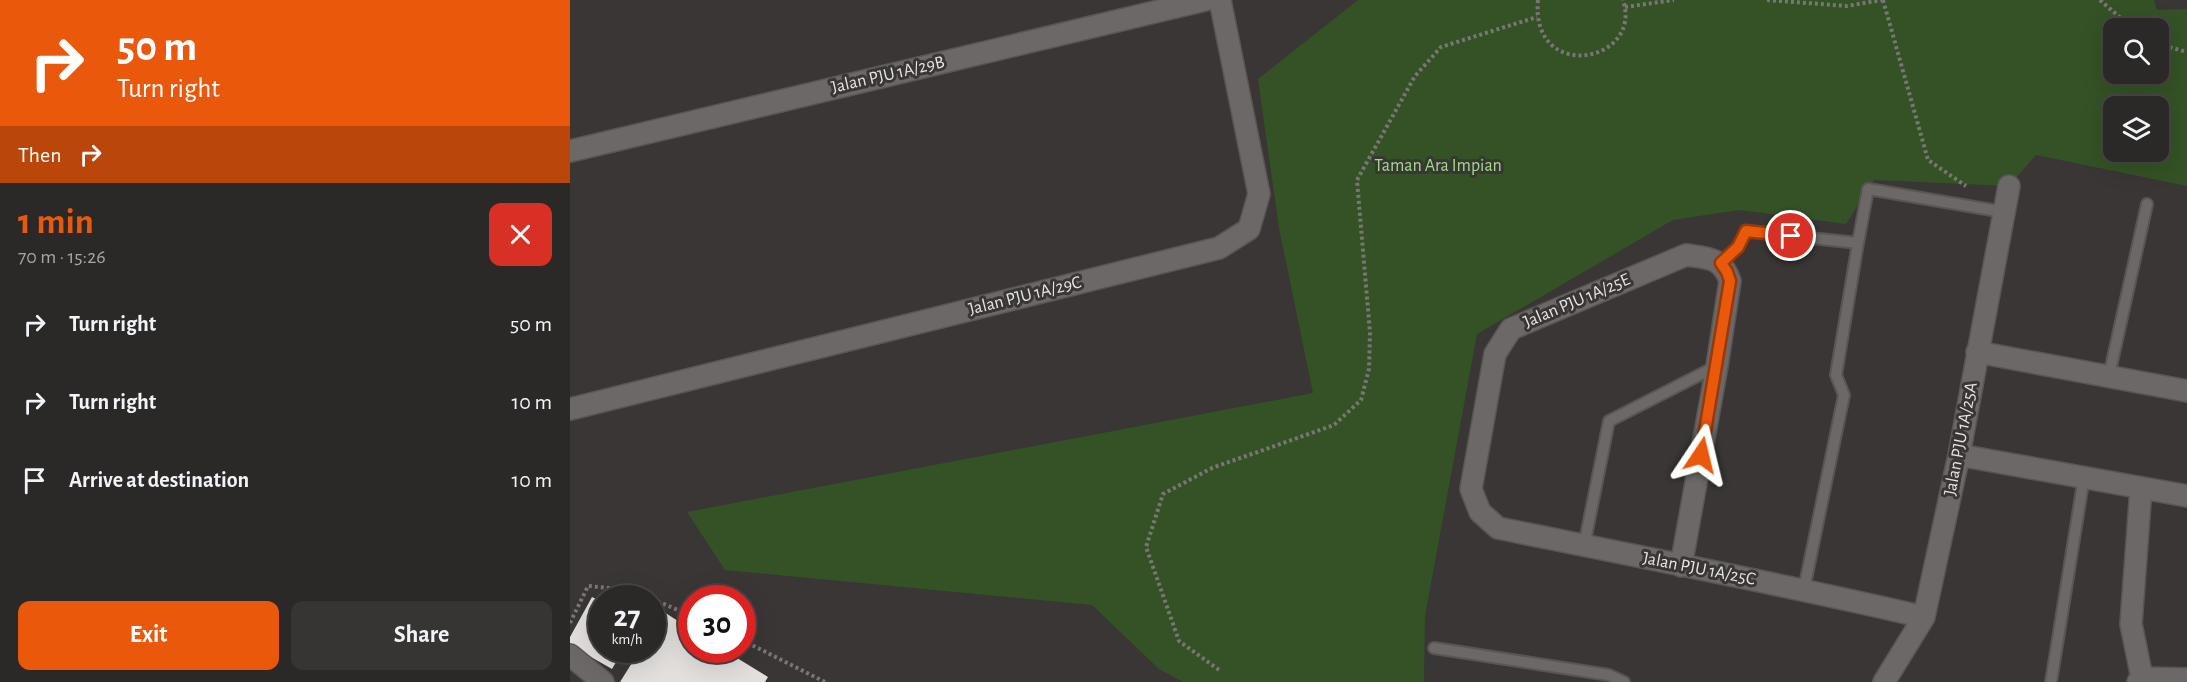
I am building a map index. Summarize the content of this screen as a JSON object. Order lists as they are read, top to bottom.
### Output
{
  "streets": {
    "street": [
      "Jalan PJU 1A/29B",
      "Jalan PJU 1A/29C",
      "Jalan PJU 1A/25E",
      "Jalan PJU 1A/25A",
      "Jalan PJU 1A/25C"
    ]
  },
  "crossings": [
    ["Jalan PJU 1A/25E", "Jalan PJU 1A/25C"],
    ["Jalan PJU 1A/25A", "Jalan PJU 1A/25C"]
  ],
  "parks": ["Taman Ara Impian"],
  "page": {
    "turn": ["50 m", "Turn right"],
    "then": "Then",
    "heading": ["1 min", "70 m · 15:26"],
    "list": [
      {
        "name": "Turn right",
        "value": "50 m"
      },
      {
        "name": "Turn right",
        "value": "10 m"
      },
      {
        "name": "Arrive at destination",
        "value": "10 m"
      }
    ],
    "speed": "27 km/h",
    "limit": "30",
    "buttons": ["Exit", "Share"]
  }
}
